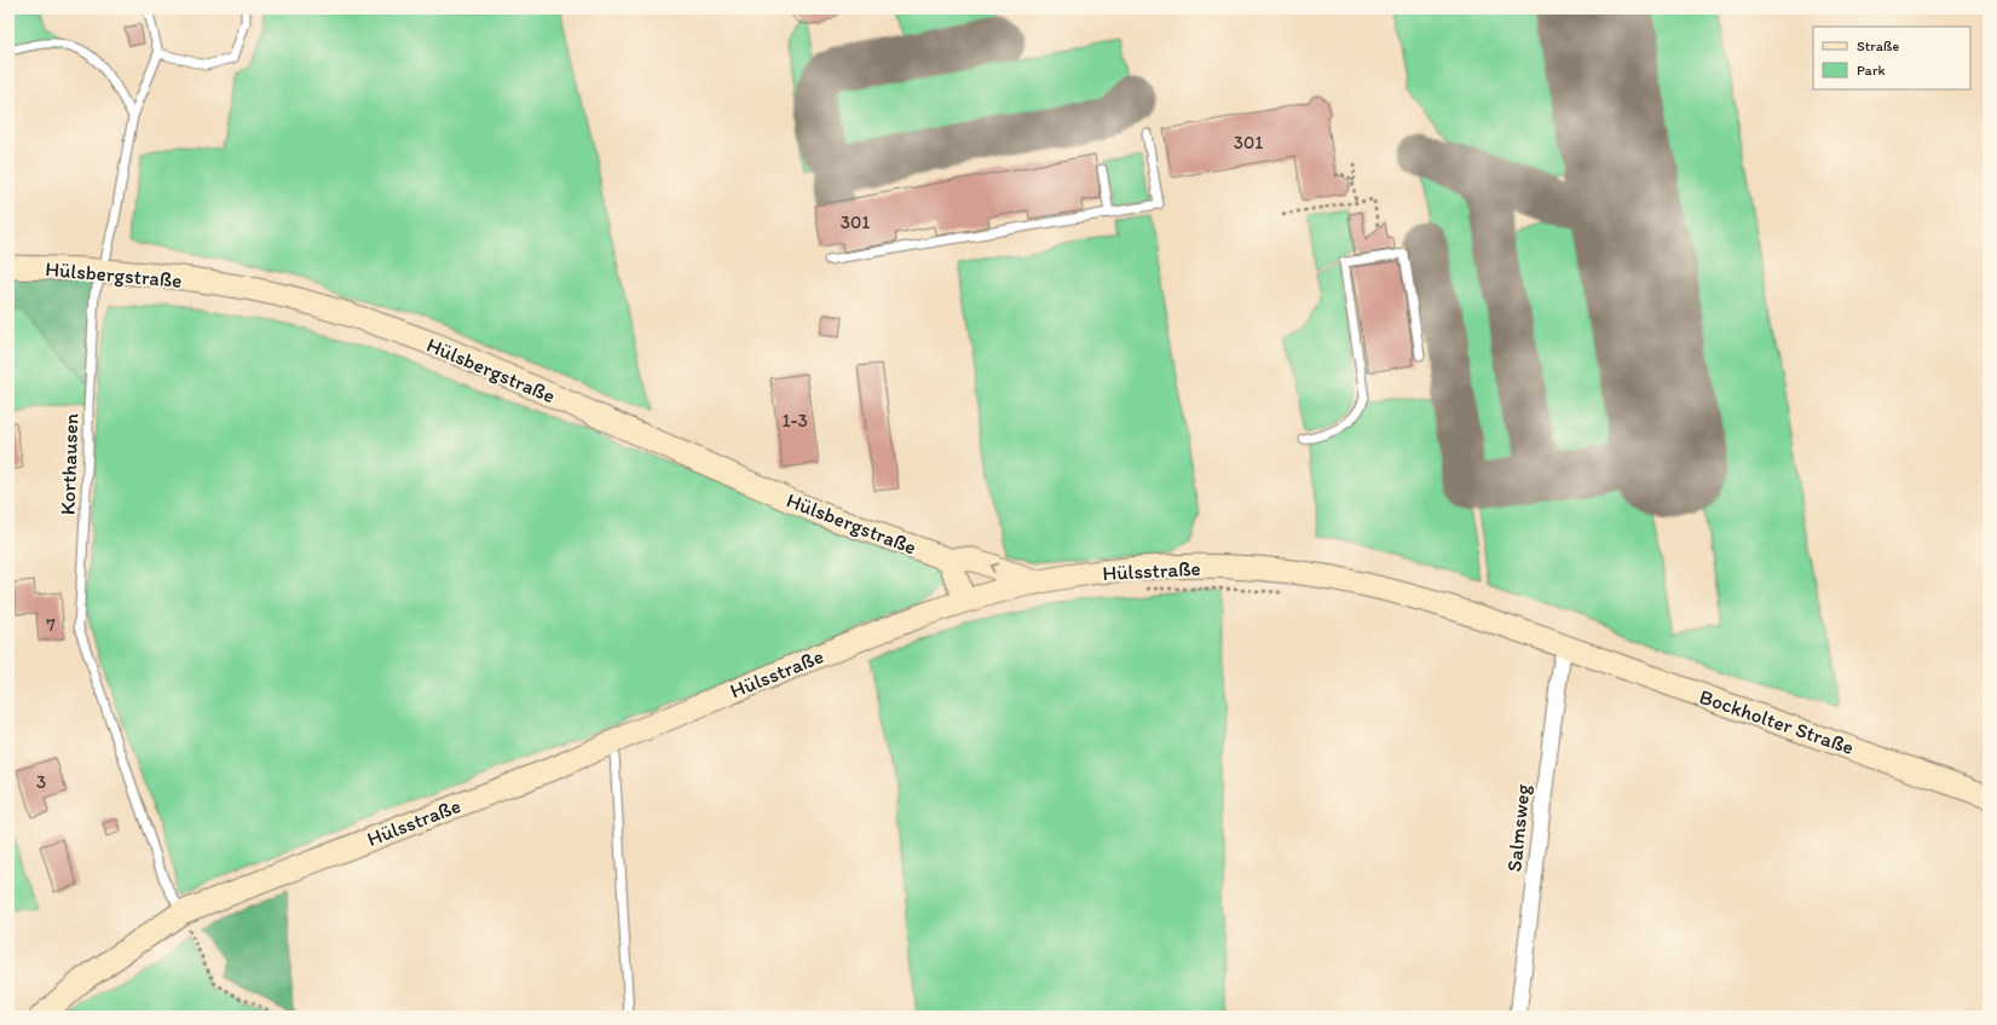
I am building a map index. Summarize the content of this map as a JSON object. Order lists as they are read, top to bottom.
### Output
{
  "streets": {
    "street": [
      "Hülsbergstraße",
      "Hülsstraße",
      "Bockholter Straße",
      "Salmsweg"
    ],
    "lane": ["Korthausen"]
  },
  "crossings": [
    ["Hülsbergstraße", "Korthausen"],
    ["Hülsbergstraße", "Hülsstraße"],
    ["Korthausen", "Hülsstraße"],
    ["Hülsstraße", "Bockholter Straße"],
    ["Hülsstraße", "Salmsweg"],
    ["Bockholter Straße", "Salmsweg"]
  ],
  "house_numbers": [
    "301",
    "301",
    "1-3",
    "7",
    "3"
  ],
  "legend": ["Straße", "Park"]
}
